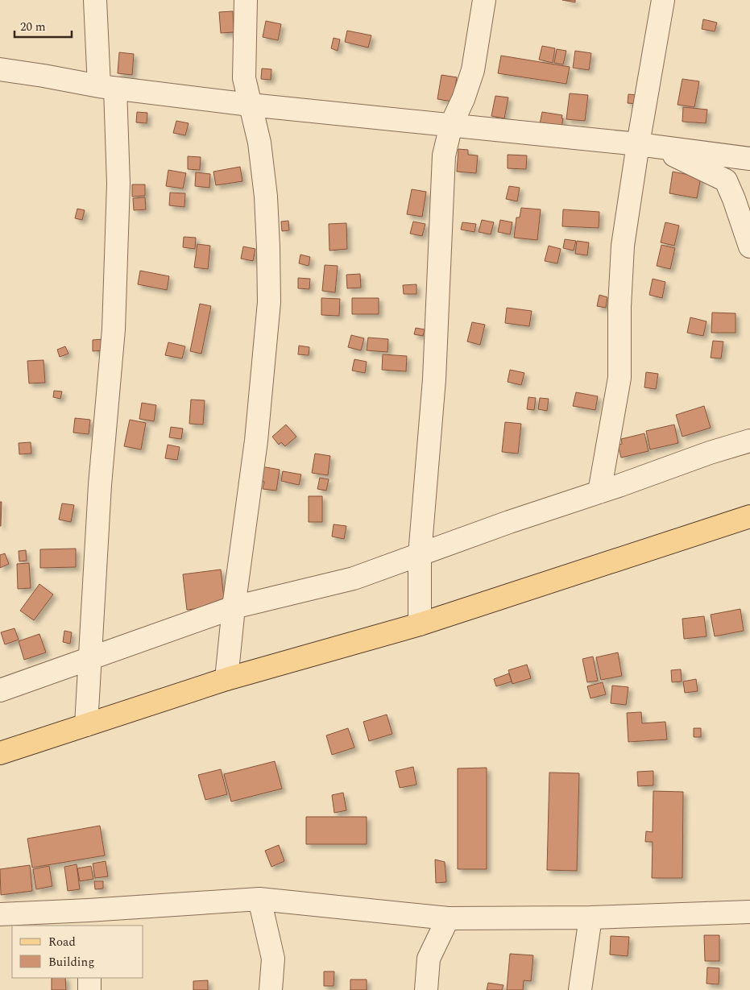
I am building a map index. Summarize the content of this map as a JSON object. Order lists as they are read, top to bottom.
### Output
{
  "legend": ["Road", "Building"],
  "scale_bar": "20 m"
}
